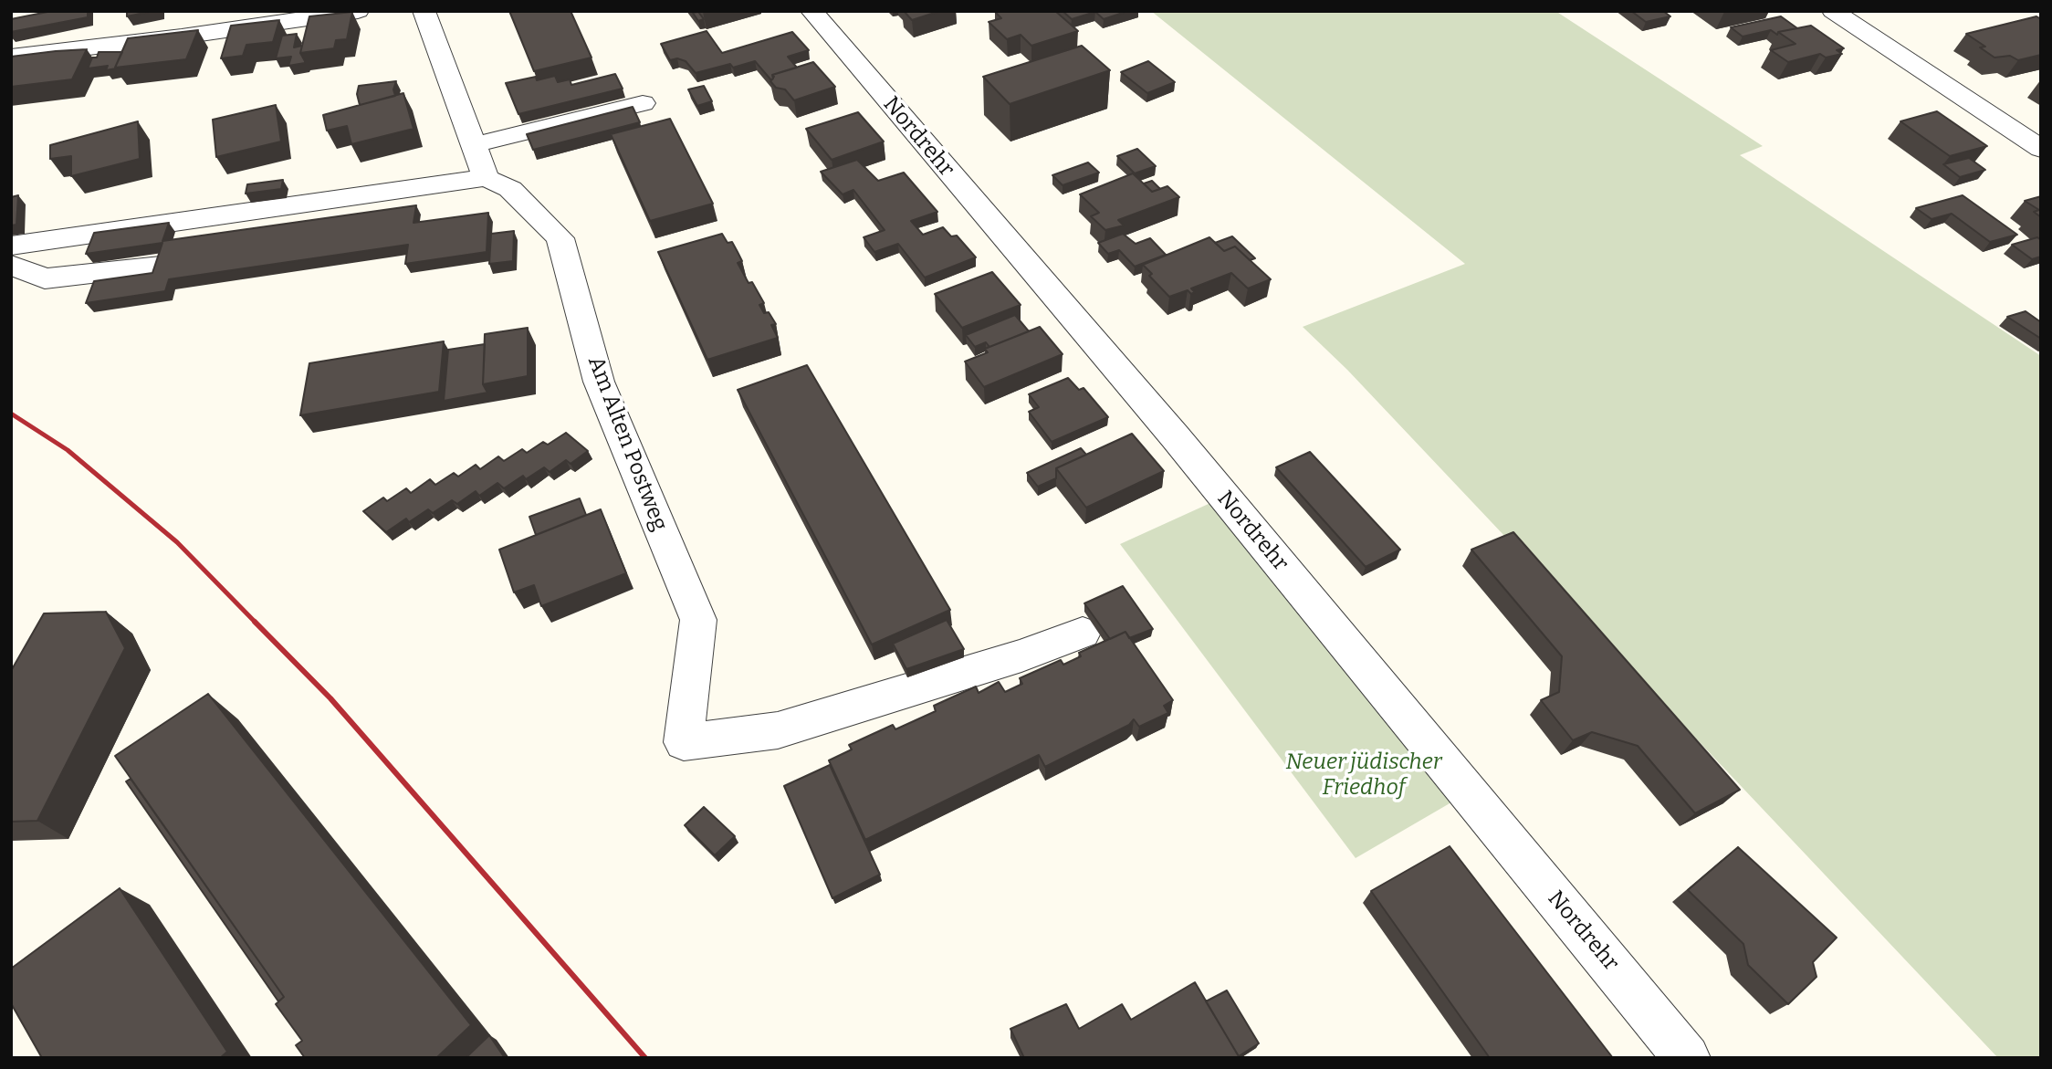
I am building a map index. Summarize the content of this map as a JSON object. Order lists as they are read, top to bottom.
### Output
{
  "streets": {
    "street": ["Nordrehr", "Am Alten Postweg"]
  },
  "parks": ["Neuer jüdischer Friedhof"]
}
